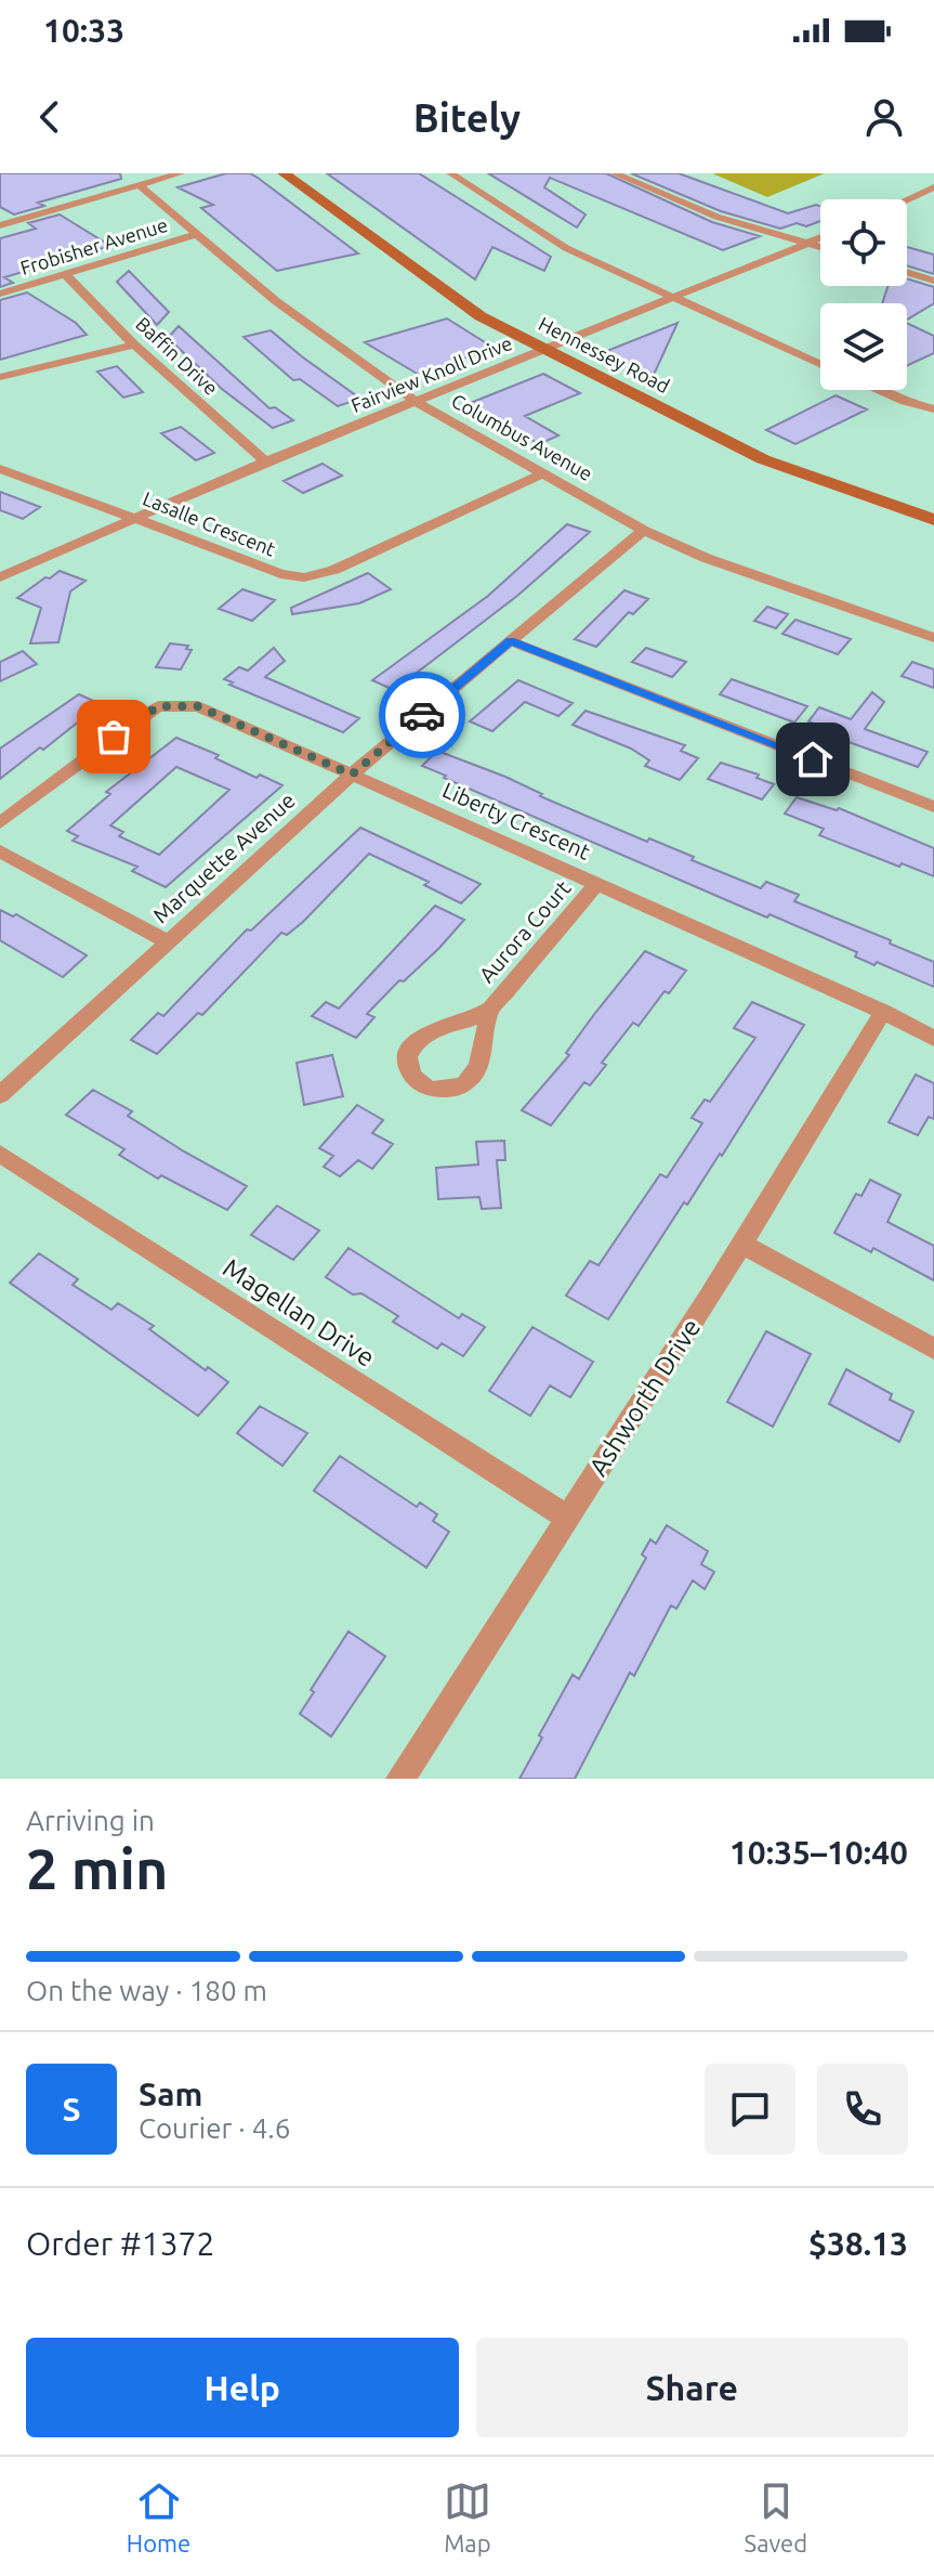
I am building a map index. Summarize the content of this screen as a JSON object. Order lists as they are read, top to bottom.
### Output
{
  "streets": {
    "street": [
      "Frobisher Avenue",
      "Hennessey Road",
      "Baffin Drive",
      "Fairview Knoll Drive",
      "Columbus Avenue",
      "Lasalle Crescent",
      "Liberty Crescent",
      "Marquette Avenue",
      "Aurora Court",
      "Magellan Drive",
      "Ashworth Drive"
    ]
  },
  "crossings": [
    ["Frobisher Avenue", "Baffin Drive"],
    ["Frobisher Avenue", "Columbus Avenue"],
    ["Hennessey Road", "Fairview Knoll Drive"],
    ["Baffin Drive", "Fairview Knoll Drive"],
    ["Fairview Knoll Drive", "Columbus Avenue"],
    ["Fairview Knoll Drive", "Lasalle Crescent"],
    ["Columbus Avenue", "Lasalle Crescent"],
    ["Columbus Avenue", "Marquette Avenue"],
    ["Liberty Crescent", "Marquette Avenue"],
    ["Liberty Crescent", "Aurora Court"],
    ["Liberty Crescent", "Ashworth Drive"],
    ["Magellan Drive", "Ashworth Drive"]
  ],
  "page": {
    "status": "10:33",
    "header": "Bitely",
    "heading": ["2 min", "Arriving in", "10:35–10:40"],
    "panel": [
      "Sam",
      "Courier · 4.6",
      "Order #1372",
      "$38.13"
    ],
    "bar": "On the way · 180 m",
    "round": "S",
    "buttons": ["Help", "Share"],
    "tabs": ["Home", "Map", "Saved"]
  }
}
